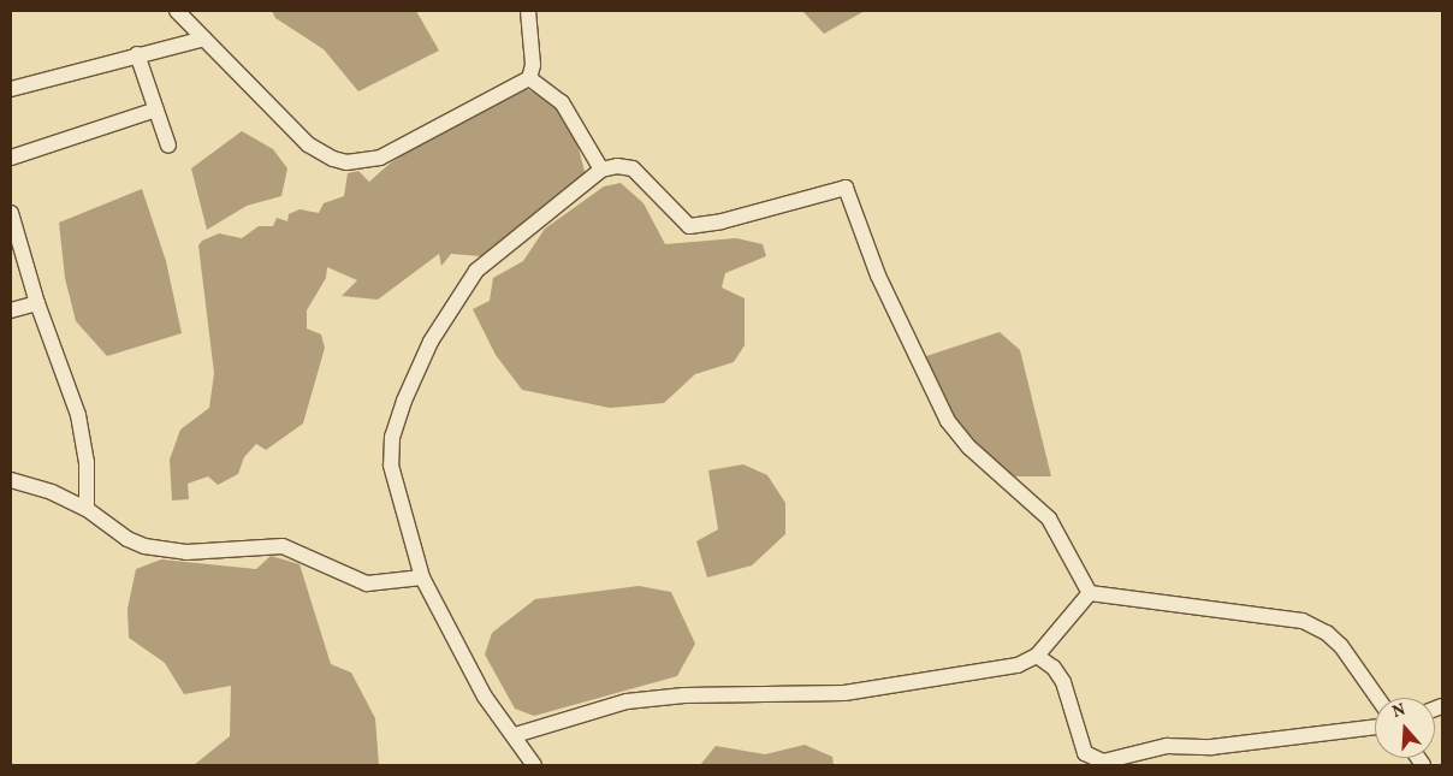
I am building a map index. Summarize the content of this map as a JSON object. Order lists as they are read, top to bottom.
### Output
{
  "north": "top"
}
